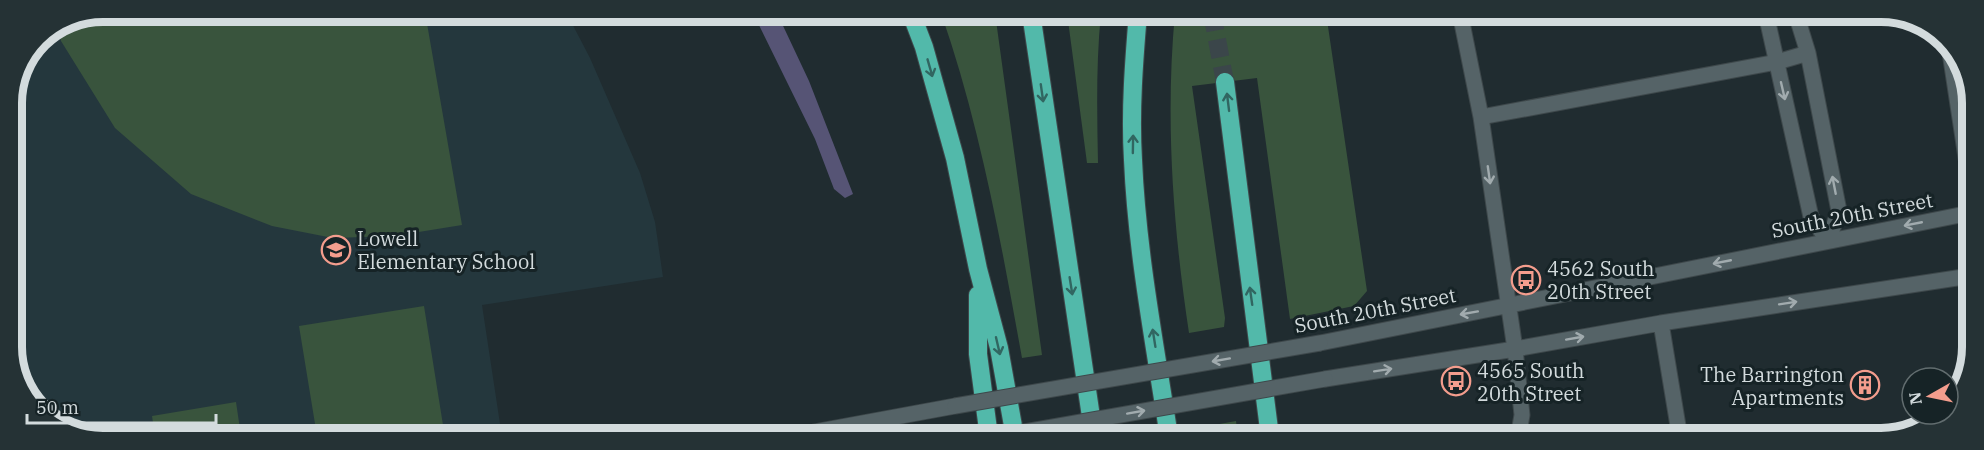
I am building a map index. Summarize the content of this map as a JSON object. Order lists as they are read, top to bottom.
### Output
{
  "streets": {
    "street": ["South 20th Street"]
  },
  "places": {
    "school or university": ["Lowell Elementary School"],
    "bus stop": ["4562 South 20th Street", "4565 South 20th Street"],
    "building": ["The Barrington Apartments"]
  },
  "scale_bar": "50 m",
  "north": "left"
}
